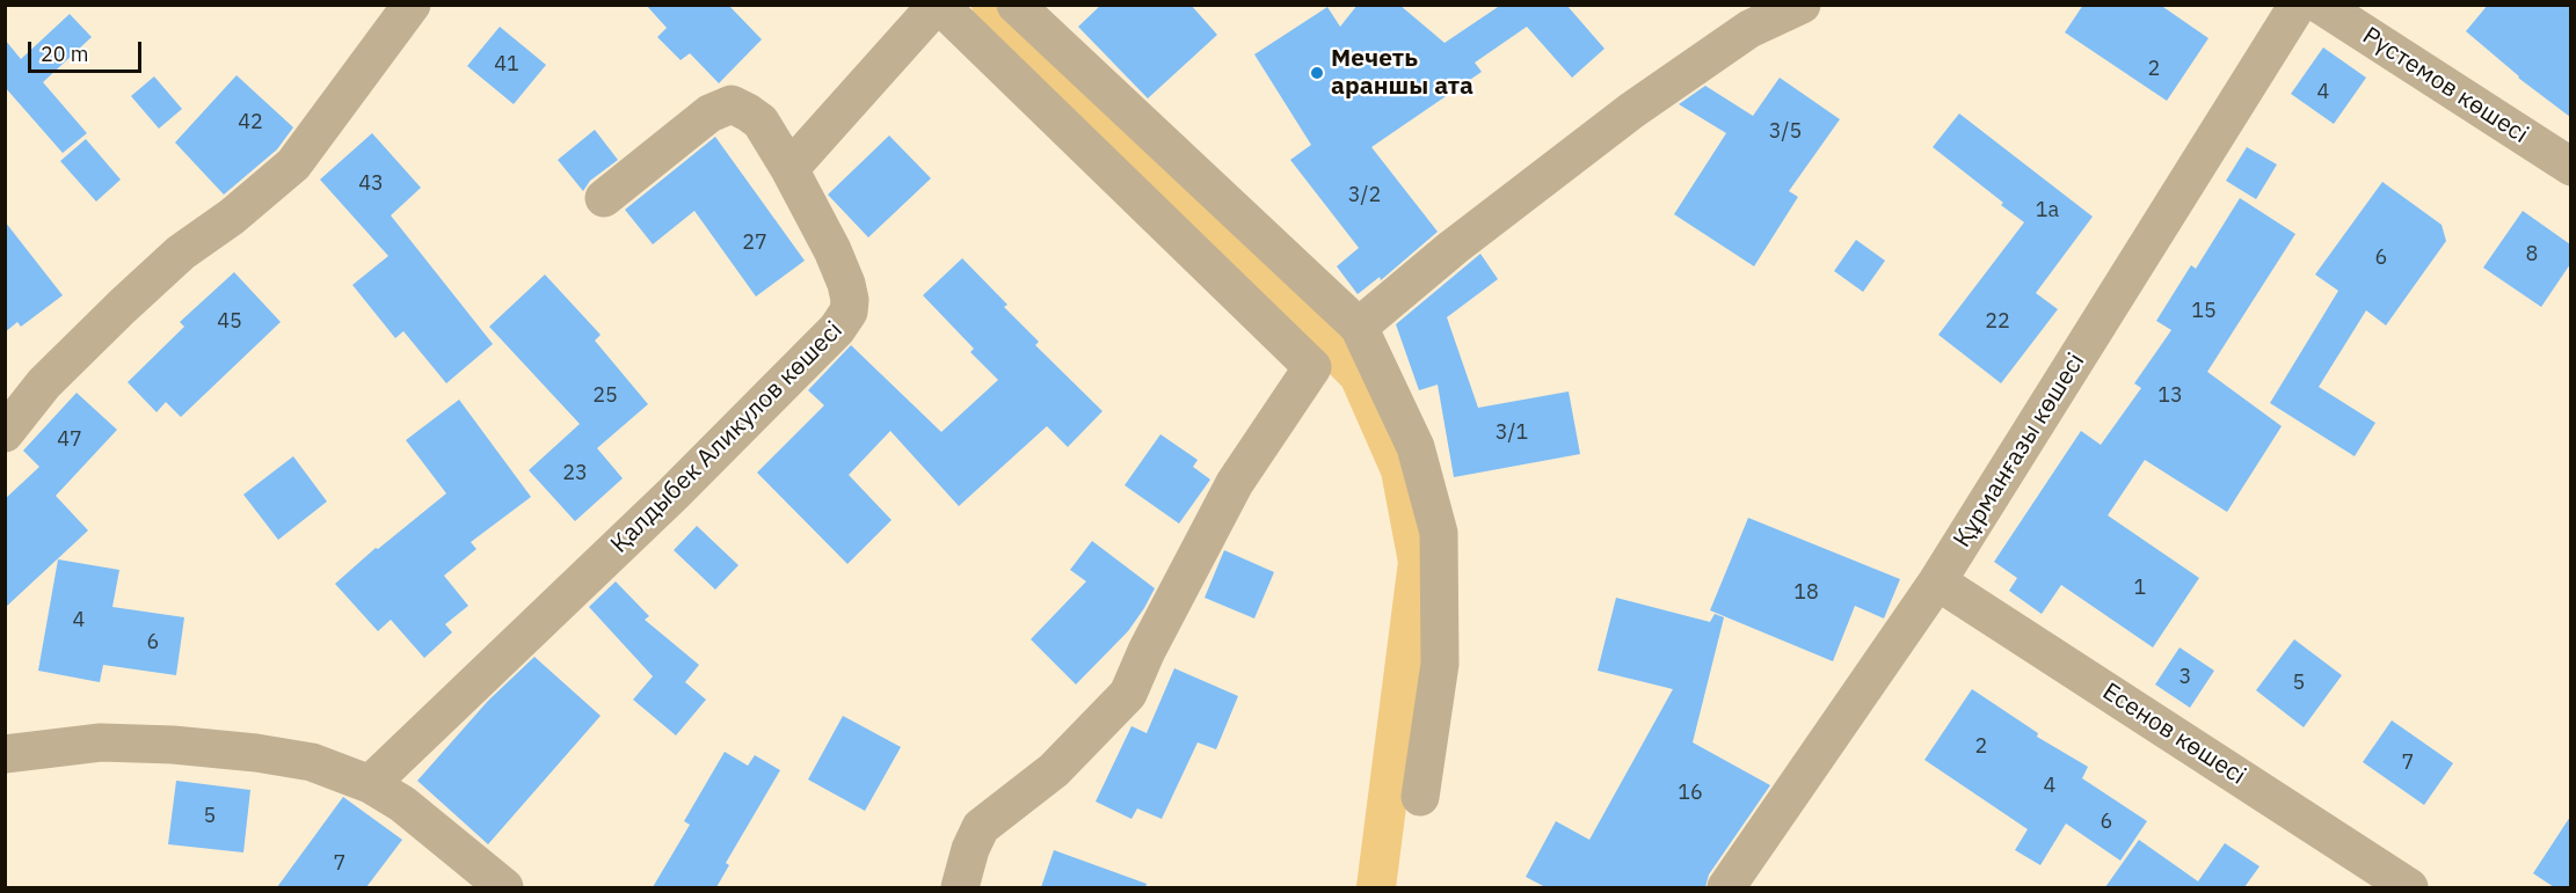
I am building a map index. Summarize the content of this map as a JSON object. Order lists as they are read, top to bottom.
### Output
{
  "streets": {
    "street": [
      "Рүстемов көшесі",
      "Қалдыбек Аликулов көшесі",
      "Құрманғазы көшесі",
      "Есенов көшесі"
    ]
  },
  "crossings": [
    ["Құрманғазы көшесі", "Есенов көшесі"]
  ],
  "places": ["Мечеть араншы ата"],
  "house_numbers": [
    "41",
    "2",
    "4",
    "42",
    "3/5",
    "43",
    "3/2",
    "1а",
    "27",
    "8",
    "6",
    "15",
    "45",
    "22",
    "25",
    "13",
    "3/1",
    "47",
    "23",
    "1",
    "18",
    "4",
    "6",
    "3",
    "5",
    "2",
    "7",
    "4",
    "16",
    "5",
    "6",
    "7"
  ],
  "scale_bar": "20 m"
}
